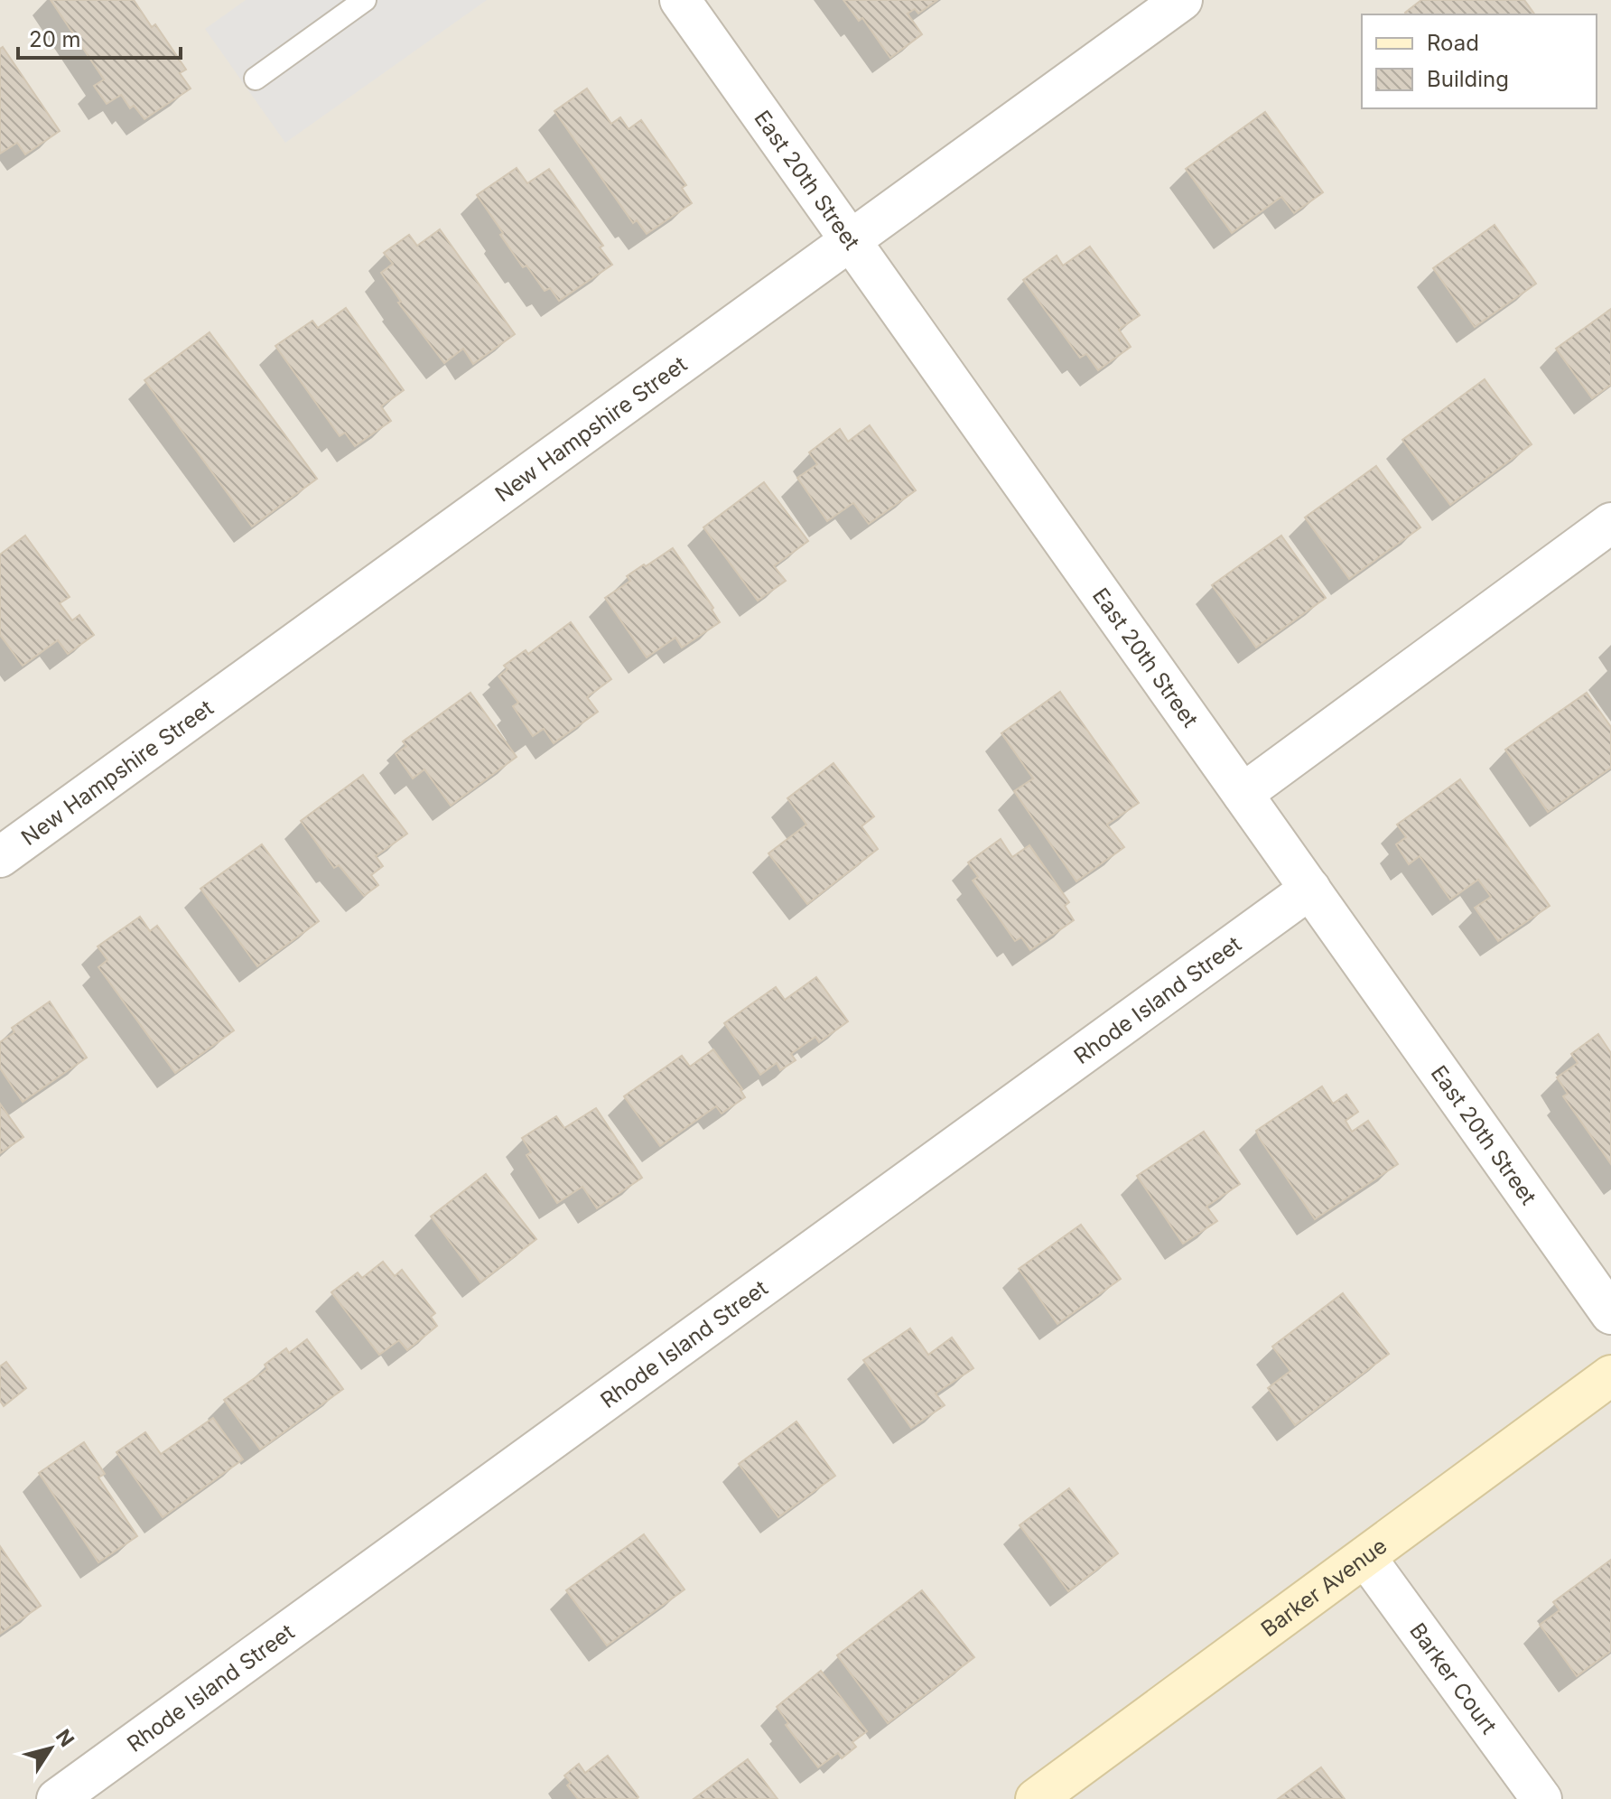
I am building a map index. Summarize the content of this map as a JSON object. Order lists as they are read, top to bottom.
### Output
{
  "streets": {
    "street": [
      "East 20th Street",
      "New Hampshire Street",
      "Rhode Island Street",
      "Barker Avenue",
      "Barker Court"
    ]
  },
  "crossings": [
    ["East 20th Street", "New Hampshire Street"],
    ["East 20th Street", "Rhode Island Street"],
    ["Barker Avenue", "Barker Court"]
  ],
  "legend": ["Road", "Building"],
  "scale_bar": "20 m",
  "north": "top right"
}
